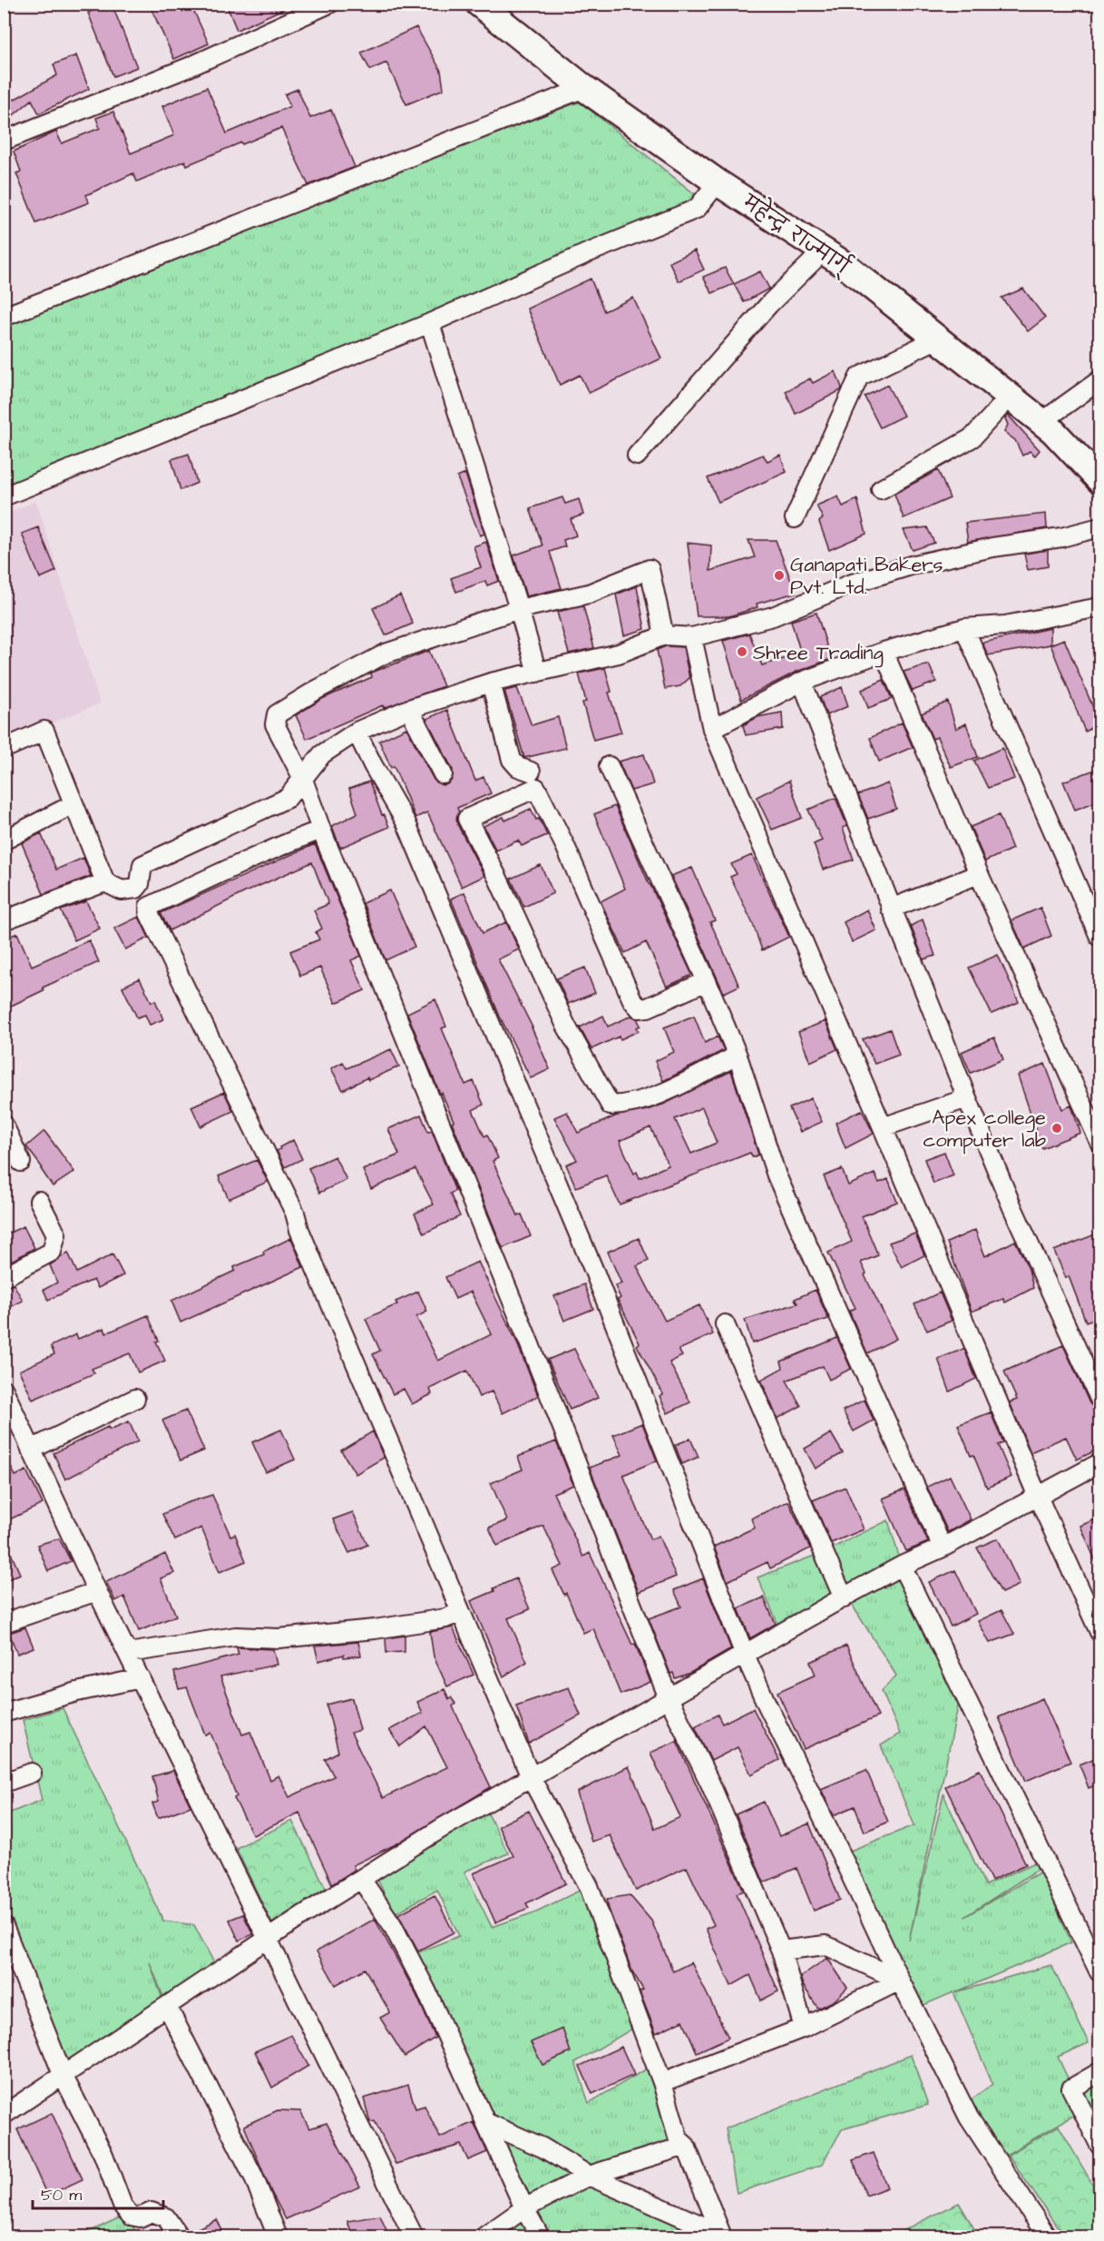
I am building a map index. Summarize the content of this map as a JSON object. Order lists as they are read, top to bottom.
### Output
{
  "streets": {
    "highway": ["महेन्द्र राज्मार्ग्"]
  },
  "places": ["Ganapati Bakers Pvt. Ltd.", "Shree Trading", "Apex college computer lab"],
  "scale_bar": "50 m"
}
